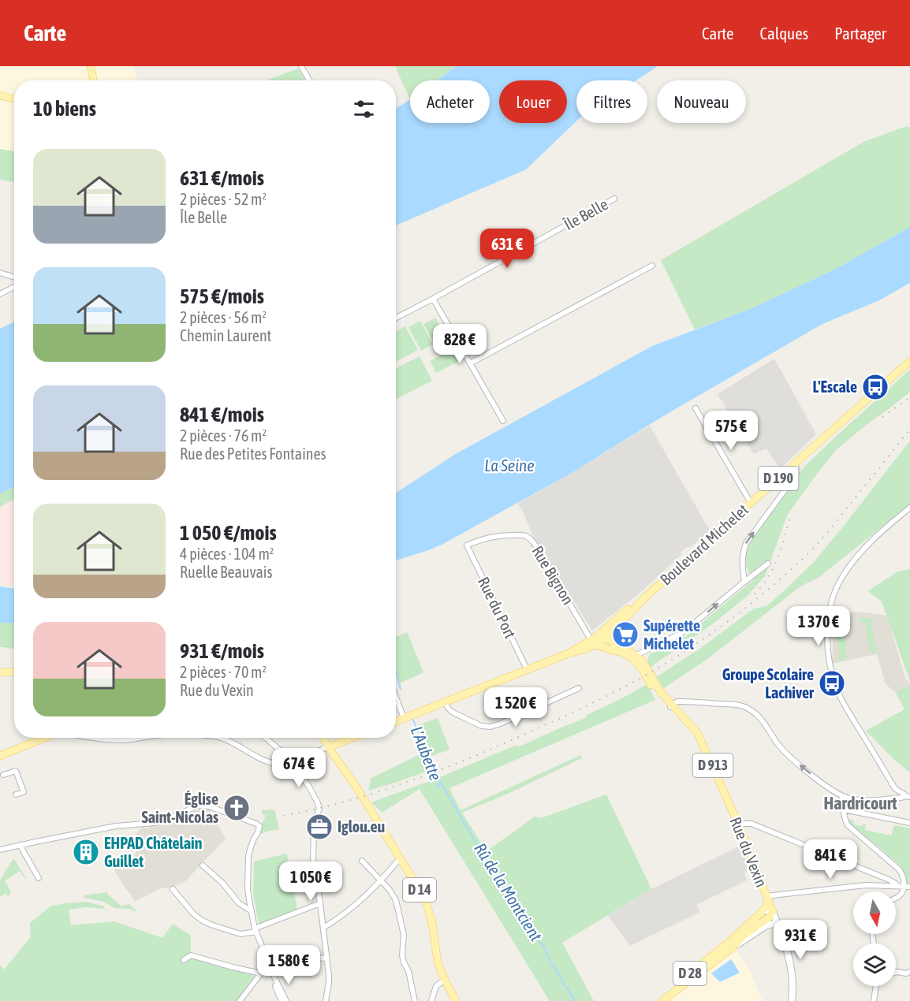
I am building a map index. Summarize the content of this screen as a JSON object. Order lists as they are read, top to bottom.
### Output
{
  "streets": {
    "main road": [
      "D 190",
      "Boulevard Michelet",
      "D 913",
      "Rue du Vexin",
      "D 14",
      "D 28"
    ],
    "street": ["Île Belle", "Rue Bignon", "Rue du Port"]
  },
  "crossings": [
    ["D 190", "Boulevard Michelet"],
    ["D 190", "Rue Bignon"],
    ["D 190", "Rue du Port"],
    ["Boulevard Michelet", "Rue Bignon"],
    ["Rue Bignon", "Rue du Port"],
    ["Rue du Vexin", "D 28"]
  ],
  "districts": ["Hardricourt"],
  "water": ["La Seine", "L'Aubette", "Rû de la Montcient"],
  "places": {
    "bus stop": ["L'Escale", "Groupe Scolaire Lachiver"],
    "supermarket": ["Supérette Michelet"],
    "church": ["Église Saint-Nicolas"],
    "office": ["Iglou.eu"],
    "building": ["EHPAD Châtelain Guillet"]
  },
  "north": "bottom",
  "page": {
    "header": "Carte",
    "nav": ["Carte", "Calques", "Partager"],
    "chip": [
      "Acheter",
      "Louer",
      "Filtres",
      "Nouveau"
    ],
    "heading": "10 biens",
    "list": [
      {
        "name": "631 €/mois",
        "note": "2 pièces · 52 m² · Île Belle"
      },
      {
        "name": "575 €/mois",
        "note": "2 pièces · 56 m² · Chemin Laurent"
      },
      {
        "name": "841 €/mois",
        "note": "2 pièces · 76 m² · Rue des Petites Fontaines"
      },
      {
        "name": "1 050 €/mois",
        "note": "4 pièces · 104 m² · Ruelle Beauvais"
      },
      {
        "name": "931 €/mois",
        "note": "2 pièces · 70 m² · Rue du Vexin"
      }
    ],
    "price": [
      "631 €",
      "828 €",
      "575 €",
      "1 370 €",
      "1 520 €",
      "674 €",
      "841 €",
      "1 050 €",
      "931 €",
      "1 580 €"
    ]
  }
}
